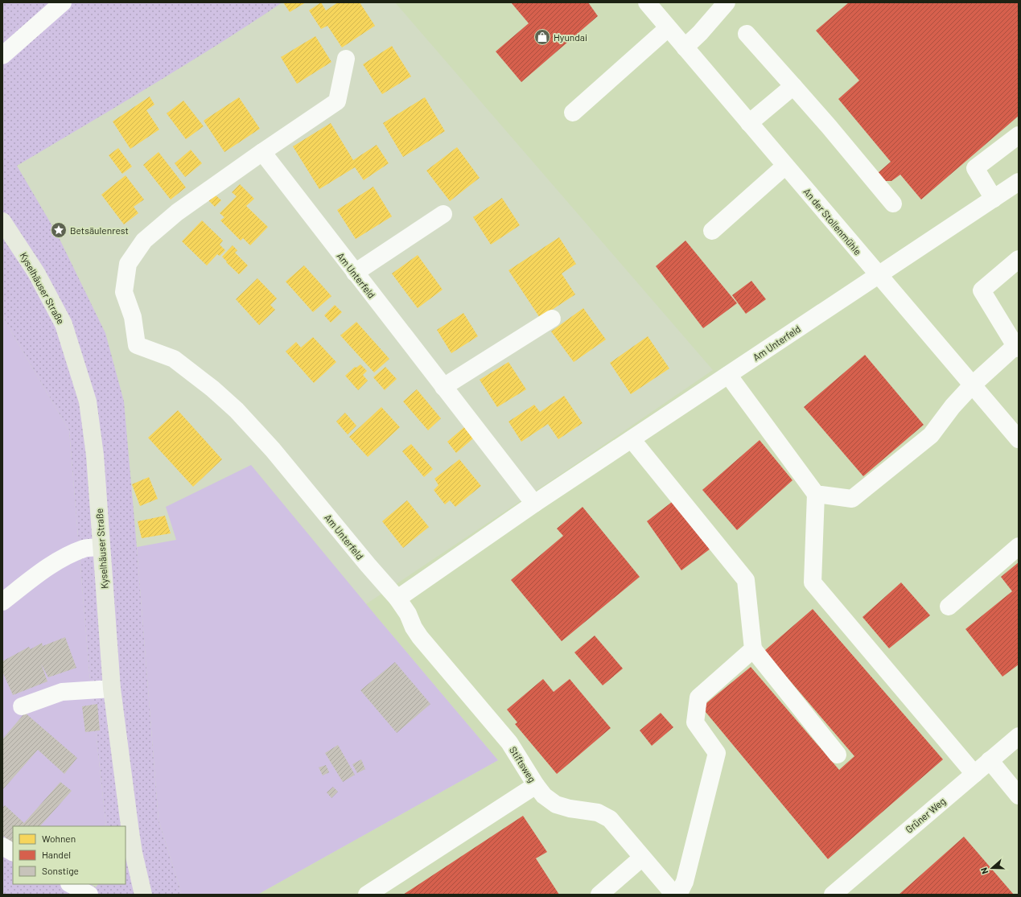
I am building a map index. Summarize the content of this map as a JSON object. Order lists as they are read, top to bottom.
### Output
{
  "streets": {
    "main road": ["Kyselhäuser Straße"],
    "street": [
      "An der Stollenmühle",
      "Am Unterfeld",
      "Stiftsweg",
      "Grüner Weg"
    ]
  },
  "crossings": [
    ["An der Stollenmühle", "Am Unterfeld"],
    ["Am Unterfeld", "Stiftsweg"]
  ],
  "places": {
    "shop": ["Hyundai"],
    "place": ["Betsäulenrest"]
  },
  "legend": ["Wohnen", "Handel", "Sonstige"],
  "north": "left"
}
